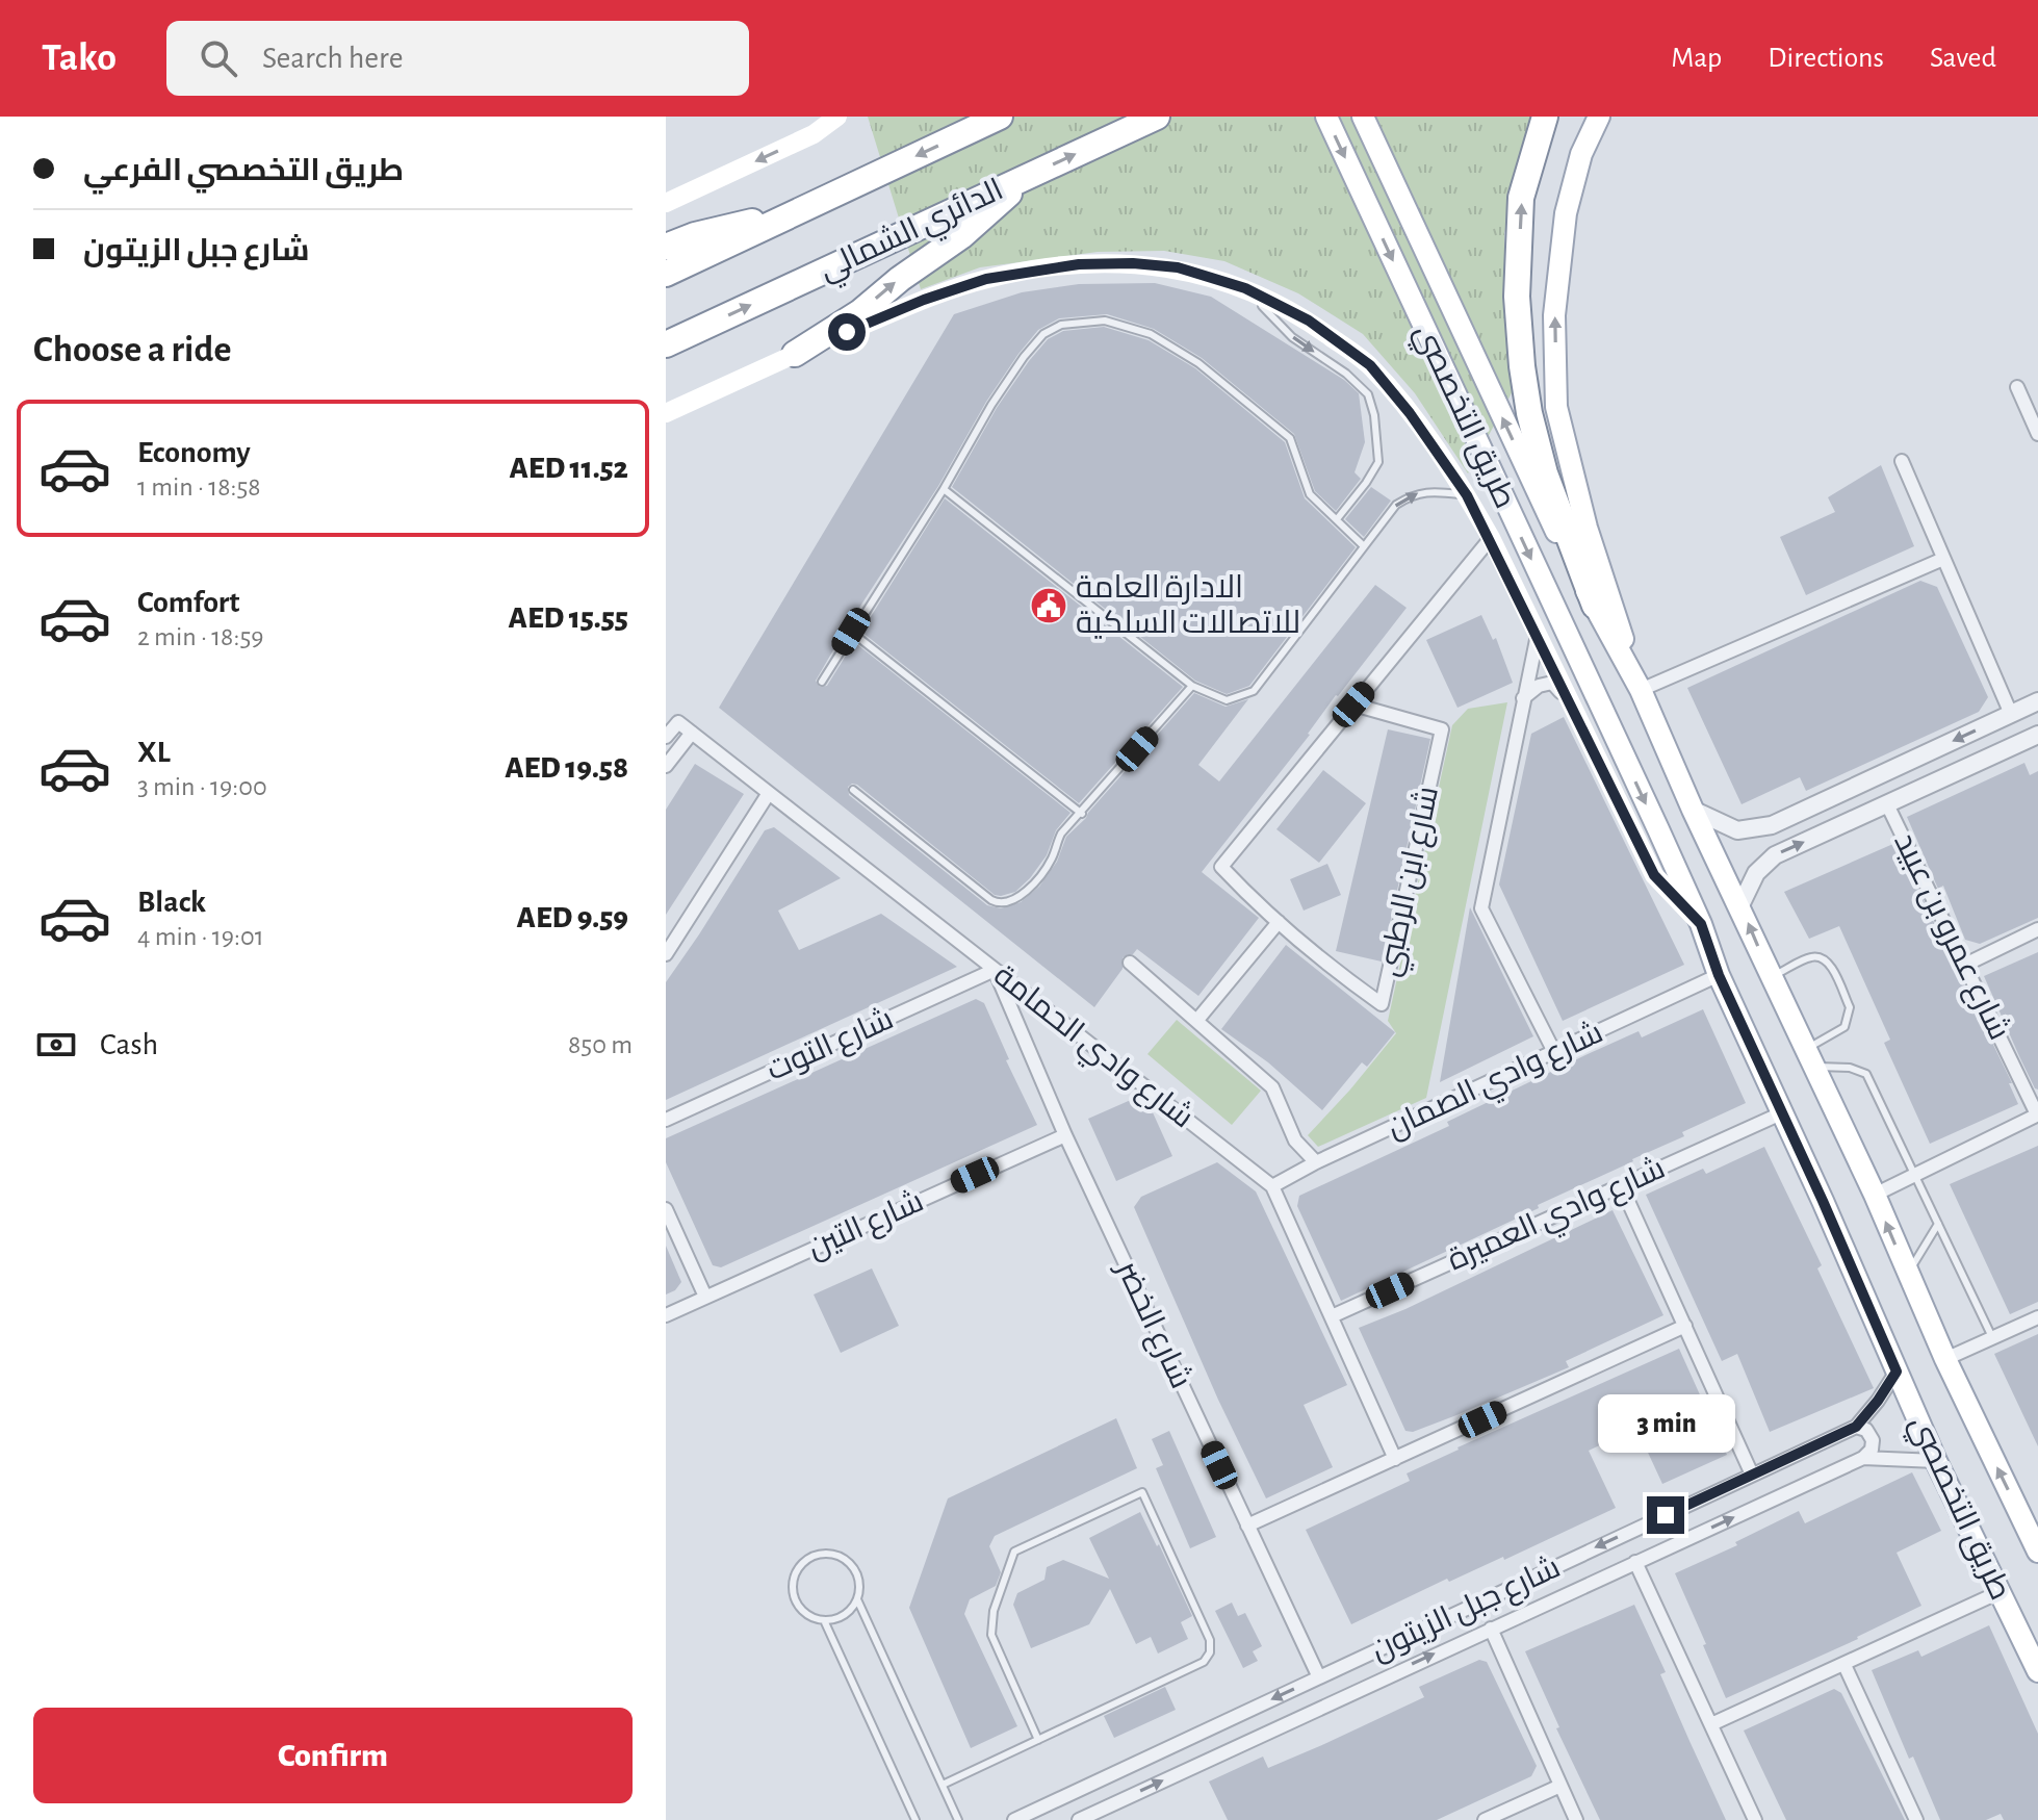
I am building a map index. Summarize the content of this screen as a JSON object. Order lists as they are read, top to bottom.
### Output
{
  "streets": {
    "highway": ["الدائري الشمالي"],
    "main road": ["طريق التخصصي"],
    "street": [
      "شارع ابن الرطبي",
      "شارع عمرو بن عبيد",
      "شارع التوت",
      "شارع وادي الحمامة",
      "شارع وادي الصمان",
      "شارع وادي العميرة",
      "شارع التين",
      "شارع الخضر",
      "شارع جبل الزيتون"
    ]
  },
  "crossings": [
    ["طريق التخصصي", "شارع وادي الصمان"],
    ["طريق التخصصي", "شارع وادي العميرة"],
    ["طريق التخصصي", "شارع جبل الزيتون"],
    ["شارع التوت", "شارع وادي الحمامة"],
    ["شارع التوت", "شارع الخضر"],
    ["شارع وادي الحمامة", "شارع وادي الصمان"],
    ["شارع وادي الحمامة", "شارع وادي العميرة"],
    ["شارع وادي الحمامة", "شارع الخضر"],
    ["شارع التين", "شارع الخضر"],
    ["شارع الخضر", "شارع جبل الزيتون"]
  ],
  "places": {
    "public building": ["الادارة العامة للاتصالات السلكية"]
  },
  "page": {
    "header": "Tako",
    "search": "Search here",
    "nav": ["Map", "Directions", "Saved"],
    "banner": ["طريق التخصصي الفرعي", "شارع جبل الزيتون"],
    "heading": "Choose a ride",
    "list": [
      {
        "name": "Economy",
        "note": "1 min · 18:58",
        "value": "AED 11.52"
      },
      {
        "name": "Comfort",
        "note": "2 min · 18:59",
        "value": "AED 15.55"
      },
      {
        "name": "XL",
        "note": "3 min · 19:00",
        "value": "AED 19.58"
      },
      {
        "name": "Black",
        "note": "4 min · 19:01",
        "value": "AED 9.59"
      }
    ],
    "pay": ["Cash", "850 m"],
    "bubble": "3 min",
    "buttons": "Confirm"
  }
}
